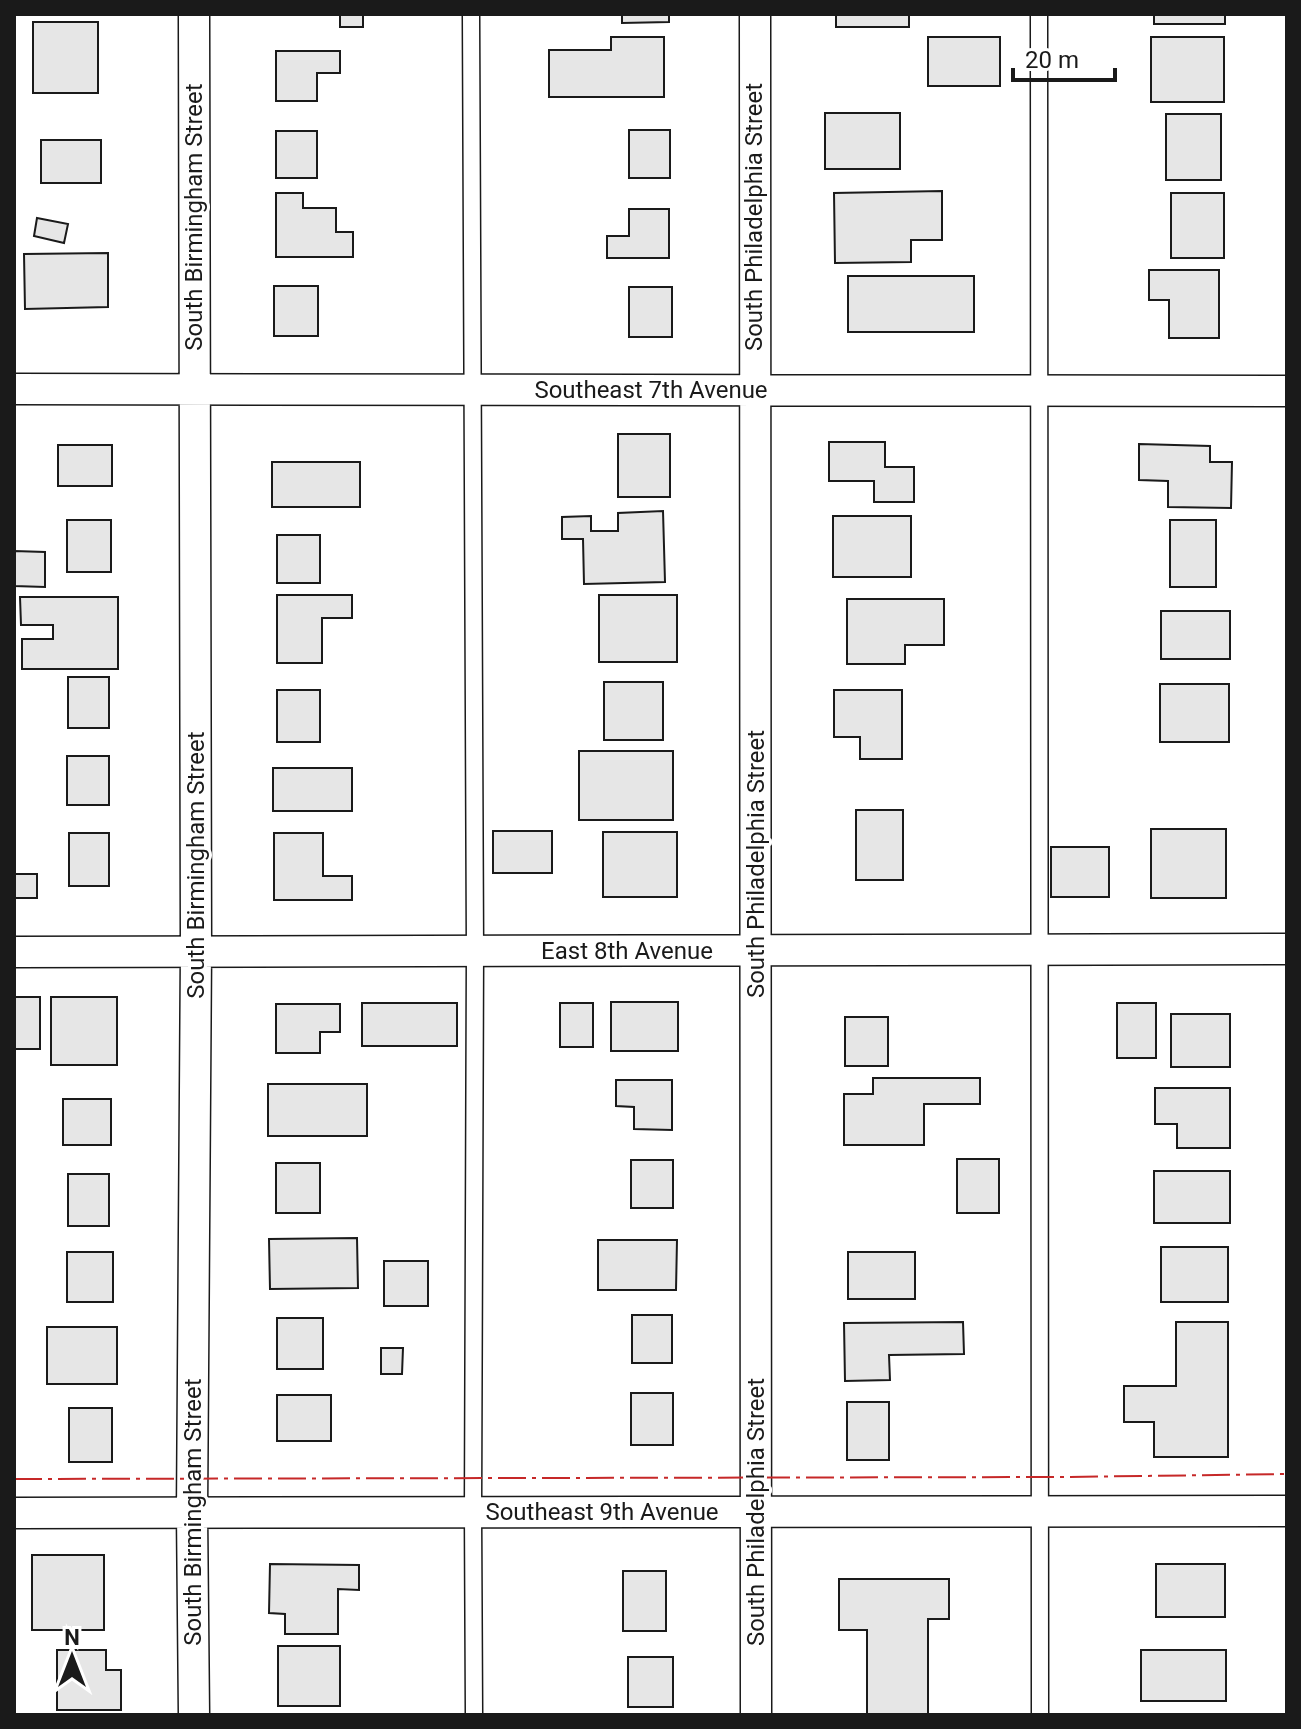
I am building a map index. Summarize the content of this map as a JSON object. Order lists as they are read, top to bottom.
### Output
{
  "streets": {
    "street": [
      "South Birmingham Street",
      "South Philadelphia Street",
      "Southeast 7th Avenue",
      "East 8th Avenue",
      "Southeast 9th Avenue"
    ]
  },
  "crossings": [
    ["South Birmingham Street", "Southeast 7th Avenue"],
    ["South Birmingham Street", "East 8th Avenue"],
    ["South Birmingham Street", "Southeast 9th Avenue"],
    ["South Philadelphia Street", "Southeast 7th Avenue"],
    ["South Philadelphia Street", "East 8th Avenue"],
    ["South Philadelphia Street", "Southeast 9th Avenue"]
  ],
  "scale_bar": "20 m",
  "north": "top"
}
